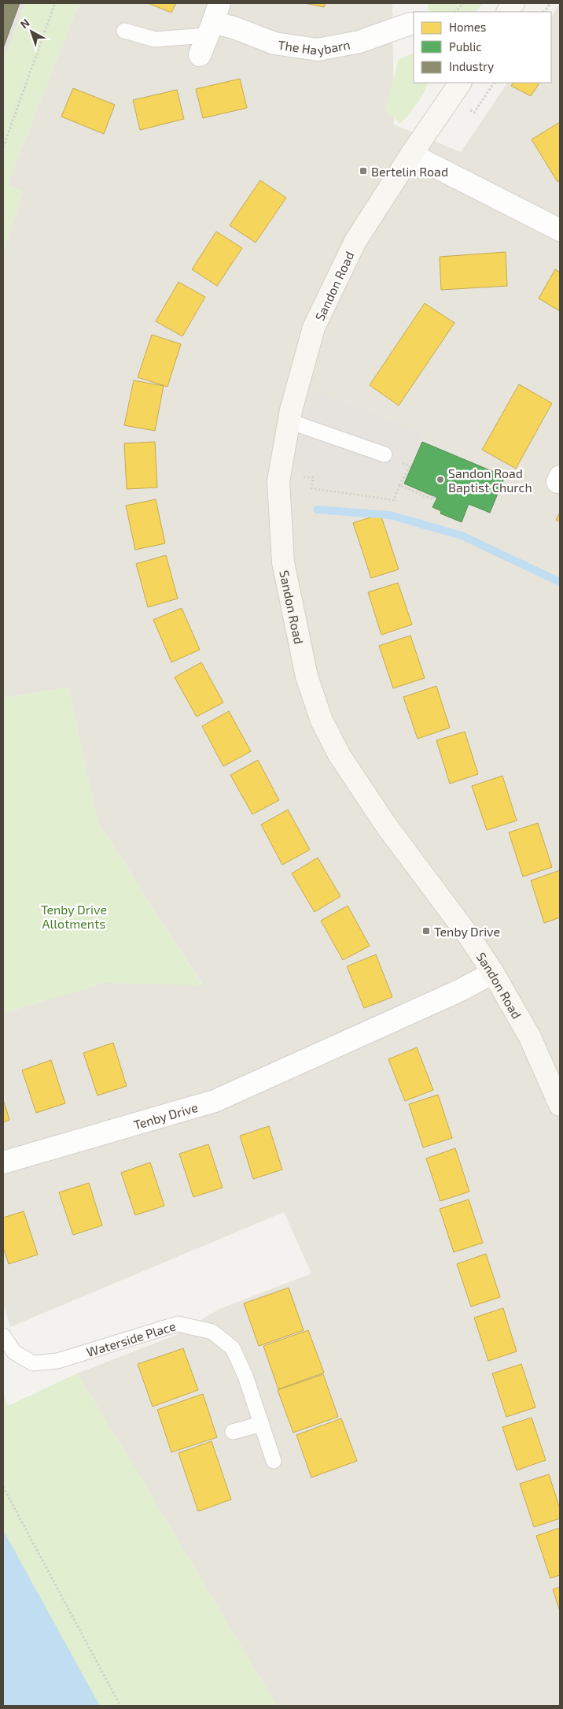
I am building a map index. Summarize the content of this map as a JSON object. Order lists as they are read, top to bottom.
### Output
{
  "streets": {
    "main road": ["Sandon Road"],
    "street": ["The Haybarn", "Tenby Drive"],
    "lane": ["Waterside Place"]
  },
  "crossings": [
    ["Sandon Road", "Tenby Drive"]
  ],
  "parks": ["Tenby Drive Allotments"],
  "places": {
    "transit": ["Bertelin Road", "Tenby Drive"],
    "other": ["Sandon Road Baptist Church"]
  },
  "legend": ["Homes", "Public", "Industry"],
  "north": "top left"
}
